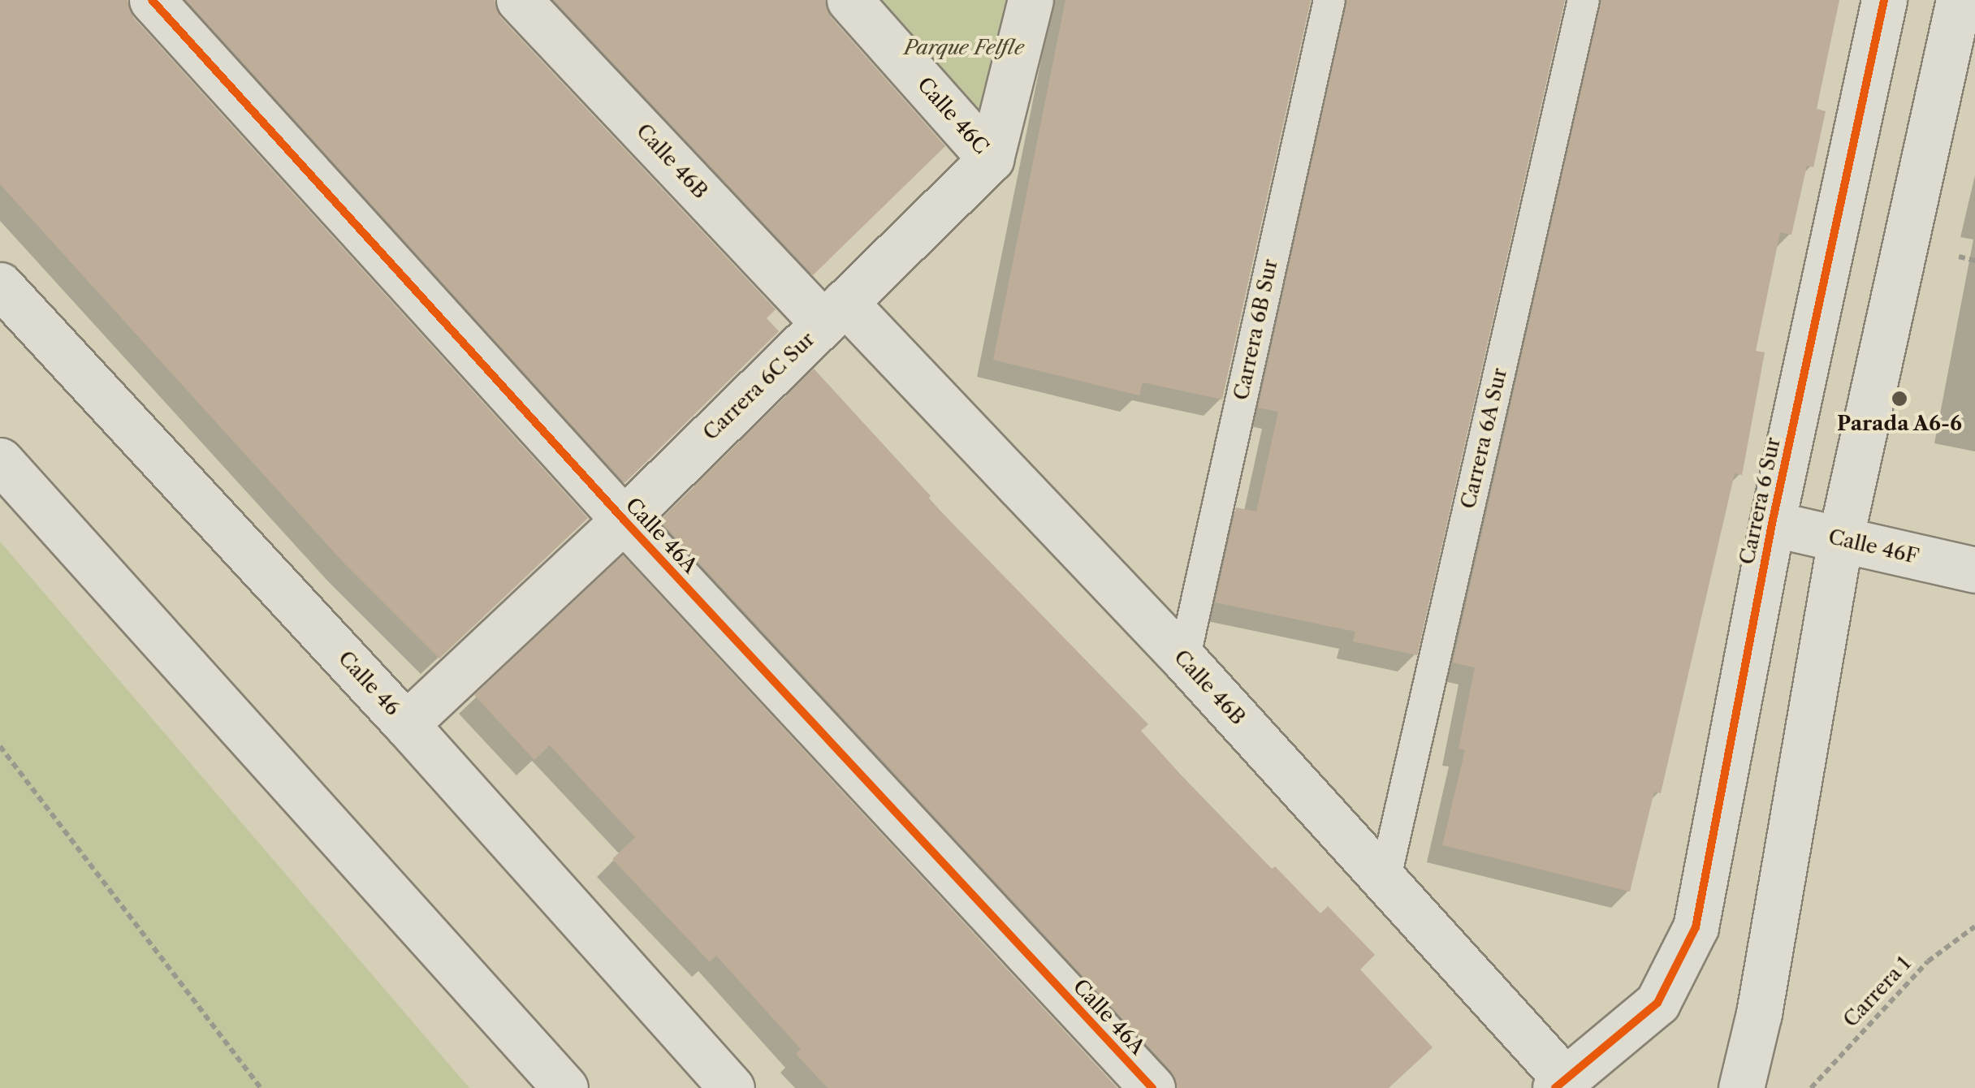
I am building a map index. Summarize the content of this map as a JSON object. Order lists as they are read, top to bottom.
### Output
{
  "streets": {
    "street": [
      "Calle 46C",
      "Calle 46B",
      "Carrera 6C Sur",
      "Carrera 6 Sur",
      "Calle 46A",
      "Calle 46F",
      "Calle 46"
    ],
    "lane": ["Carrera 6B Sur", "Carrera 6A Sur"],
    "path": ["Carrera 1"]
  },
  "crossings": [
    ["Calle 46C", "Carrera 6C Sur"],
    ["Calle 46B", "Carrera 6B Sur"],
    ["Calle 46B", "Carrera 6C Sur"],
    ["Calle 46B", "Carrera 6A Sur"],
    ["Calle 46B", "Carrera 6 Sur"],
    ["Carrera 6C Sur", "Calle 46A"],
    ["Carrera 6C Sur", "Calle 46"],
    ["Carrera 6 Sur", "Calle 46F"]
  ],
  "parks": ["Parque Felfle"],
  "places": ["Parada A6-6"]
}
